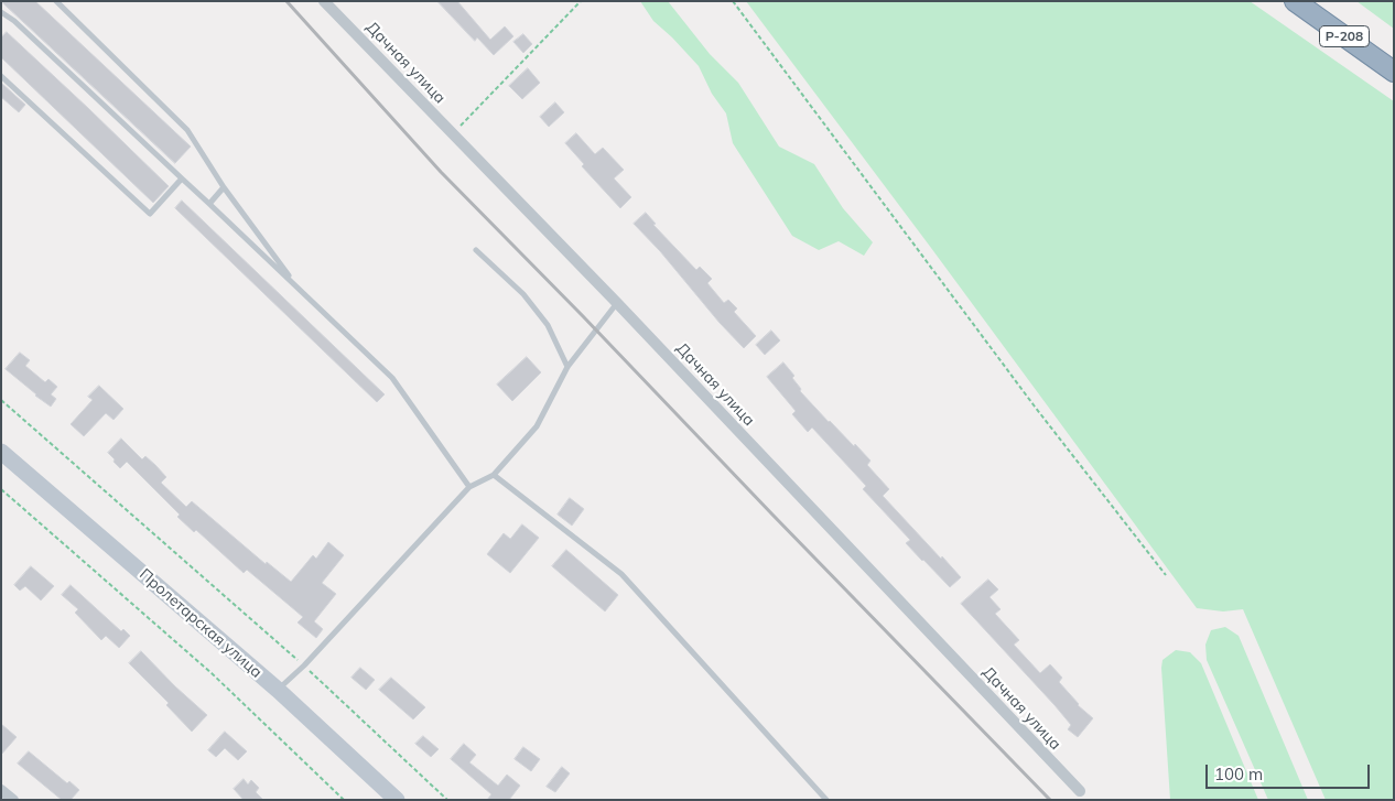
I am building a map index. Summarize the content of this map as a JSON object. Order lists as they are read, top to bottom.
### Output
{
  "streets": {
    "highway": ["Р-208"],
    "main road": ["Пролетарская улица"],
    "street": ["Дачная улица"]
  },
  "scale_bar": "100 m"
}
